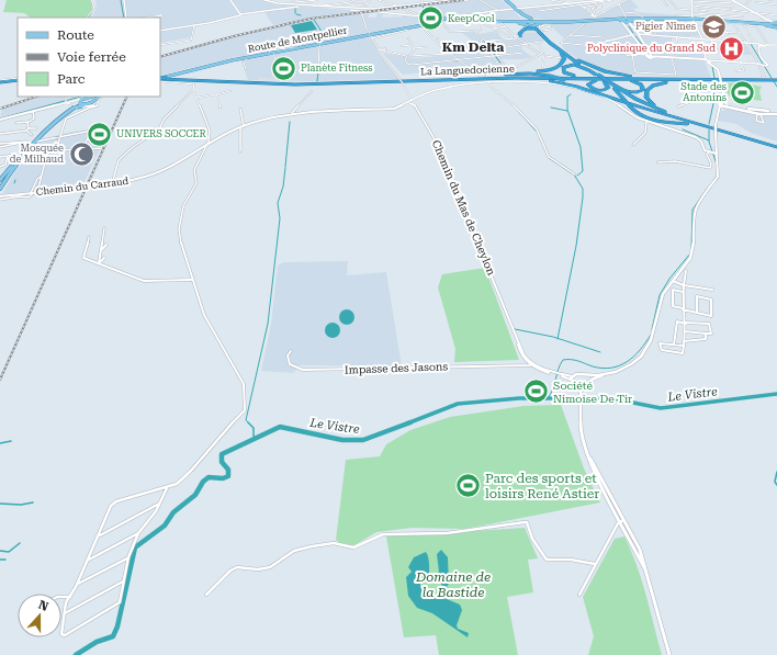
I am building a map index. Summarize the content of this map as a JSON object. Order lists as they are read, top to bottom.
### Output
{
  "streets": {
    "highway": ["La Languedocienne"],
    "main road": ["Route de Montpellier"],
    "street": ["Chemin du Carraud", "Chemin du Mas de Cheylon", "Impasse des Jasons"]
  },
  "crossings": [
    ["Route de Montpellier", "Chemin du Mas de Cheylon"],
    ["Chemin du Carraud", "Chemin du Mas de Cheylon"],
    ["Chemin du Mas de Cheylon", "Impasse des Jasons"]
  ],
  "districts": ["Km Delta"],
  "water": ["Le Vistre"],
  "parks": ["Domaine de la Bastide"],
  "places": {
    "sports": [
      "KeepCool",
      "Planète Fitness",
      "Stade des Antonins",
      "UNIVERS SOCCER",
      "Société Nimoise De Tir",
      "Parc des sports et loisirs René Astier"
    ],
    "school or university": ["Pigier Nîmes"],
    "hospital": ["Polyclinique du Grand Sud"],
    "mosque": ["Mosquée de Milhaud"]
  },
  "legend": ["Route", "Voie ferrée", "Parc"],
  "north": "top"
}
